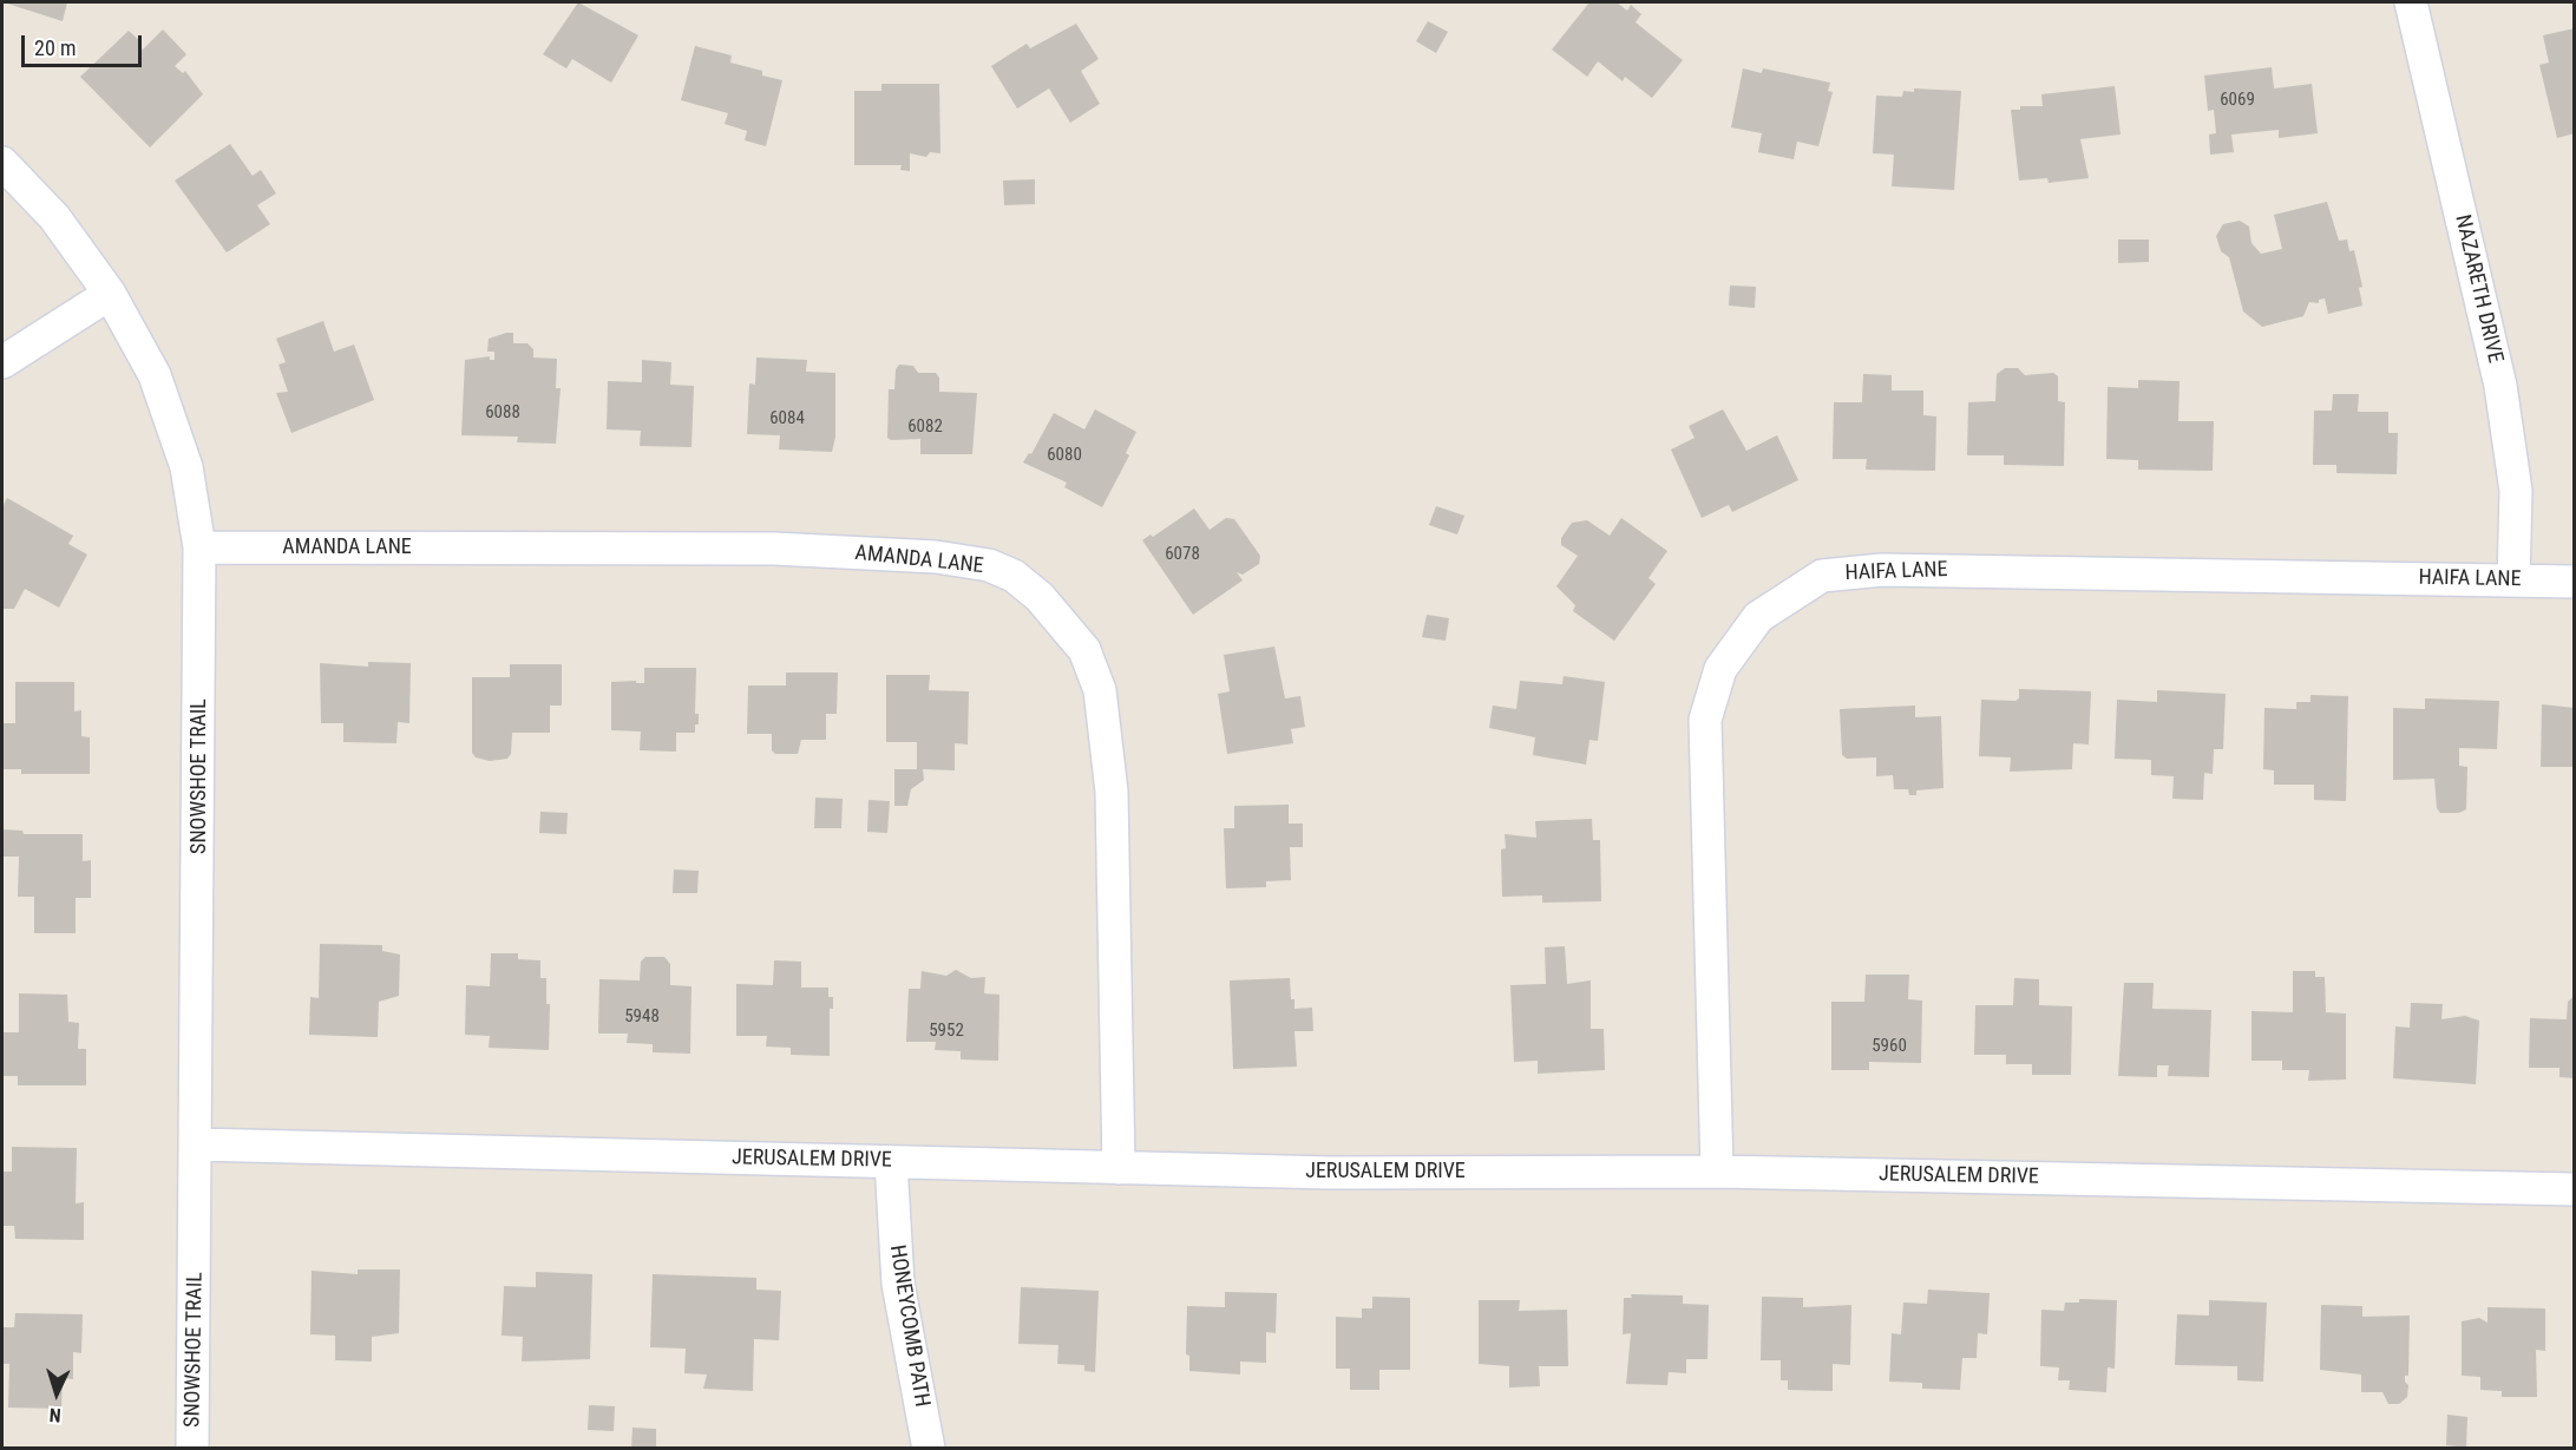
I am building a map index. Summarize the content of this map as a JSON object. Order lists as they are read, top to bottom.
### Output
{
  "streets": {
    "street": [
      "NAZARETH DRIVE",
      "AMANDA LANE",
      "HAIFA LANE",
      "SNOWSHOE TRAIL",
      "JERUSALEM DRIVE",
      "HONEYCOMB PATH"
    ]
  },
  "crossings": [
    ["NAZARETH DRIVE", "HAIFA LANE"],
    ["AMANDA LANE", "SNOWSHOE TRAIL"],
    ["AMANDA LANE", "JERUSALEM DRIVE"],
    ["HAIFA LANE", "JERUSALEM DRIVE"],
    ["SNOWSHOE TRAIL", "JERUSALEM DRIVE"],
    ["JERUSALEM DRIVE", "HONEYCOMB PATH"]
  ],
  "house_numbers": [
    "6069",
    "6088",
    "6084",
    "6082",
    "6080",
    "6078",
    "5948",
    "5952",
    "5960"
  ],
  "scale_bar": "20 m",
  "north": "bottom"
}
